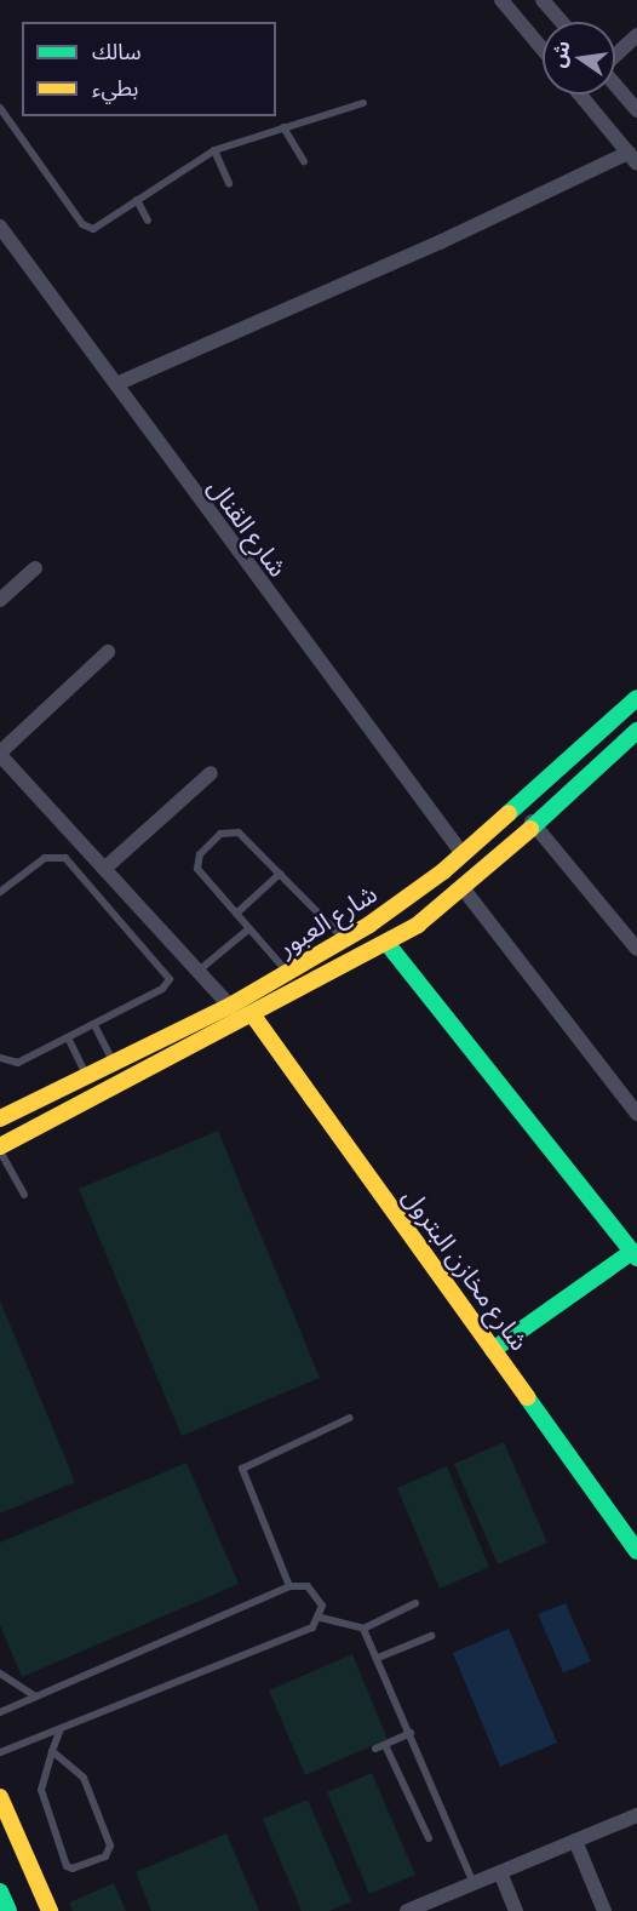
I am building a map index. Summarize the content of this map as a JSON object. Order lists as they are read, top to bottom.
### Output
{
  "streets": {
    "street": ["شارع القنال", "شارع العبور", "شارع مخازن البترول"]
  },
  "crossings": [
    ["شارع القنال", "شارع العبور"],
    ["شارع العبور", "شارع مخازن البترول"]
  ],
  "legend": ["سالك", "بطيء"],
  "north": "left"
}
